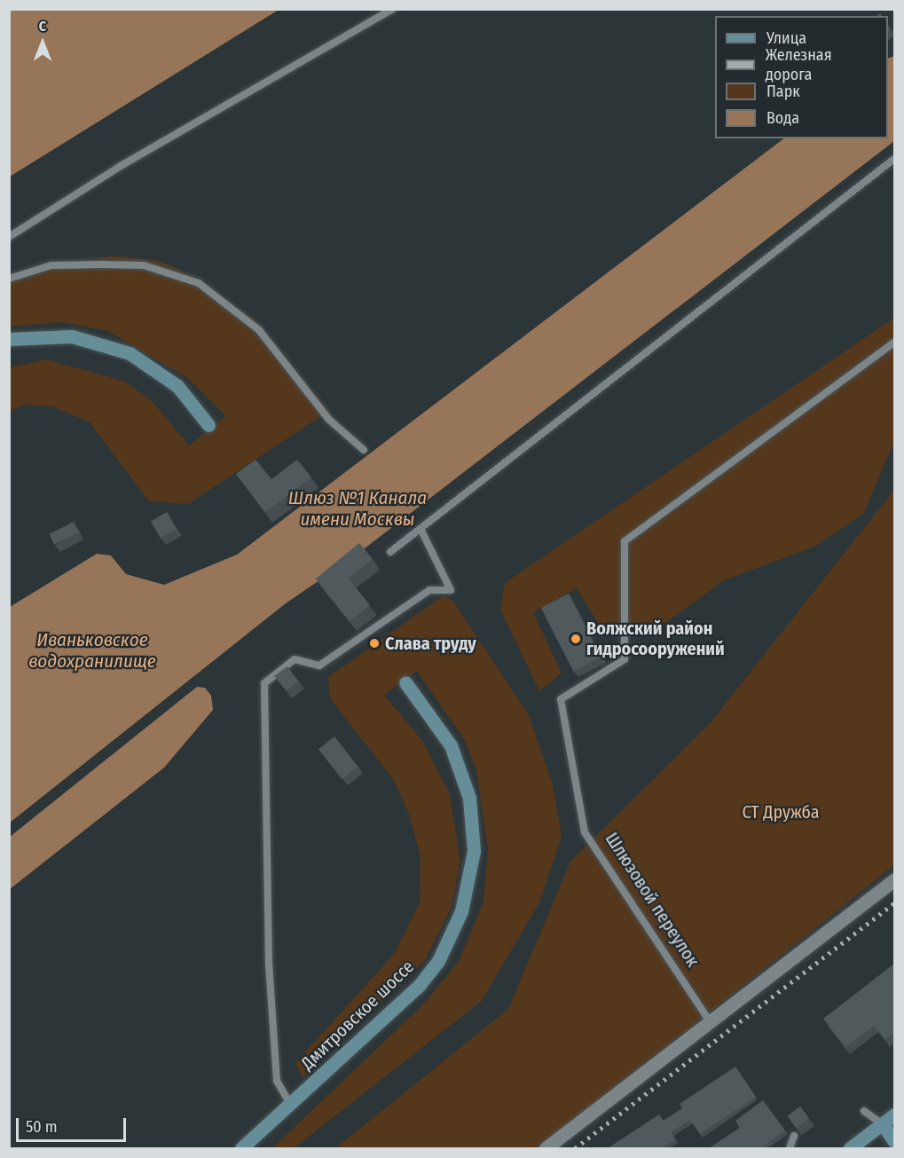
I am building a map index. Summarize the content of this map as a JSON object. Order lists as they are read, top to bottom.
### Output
{
  "streets": {
    "street": ["Дмитровское шоссе"],
    "lane": ["Шлюзовой переулок"]
  },
  "water": ["Шлюз №1 Канала имени Москвы", "Иваньковское водохранилище"],
  "parks": ["СТ Дружба"],
  "places": ["Волжский район гидросооружений", "Слава труду"],
  "legend": [
    "Улица",
    "Железная дорога",
    "Парк",
    "Вода"
  ],
  "scale_bar": "50 m",
  "north": "top"
}
